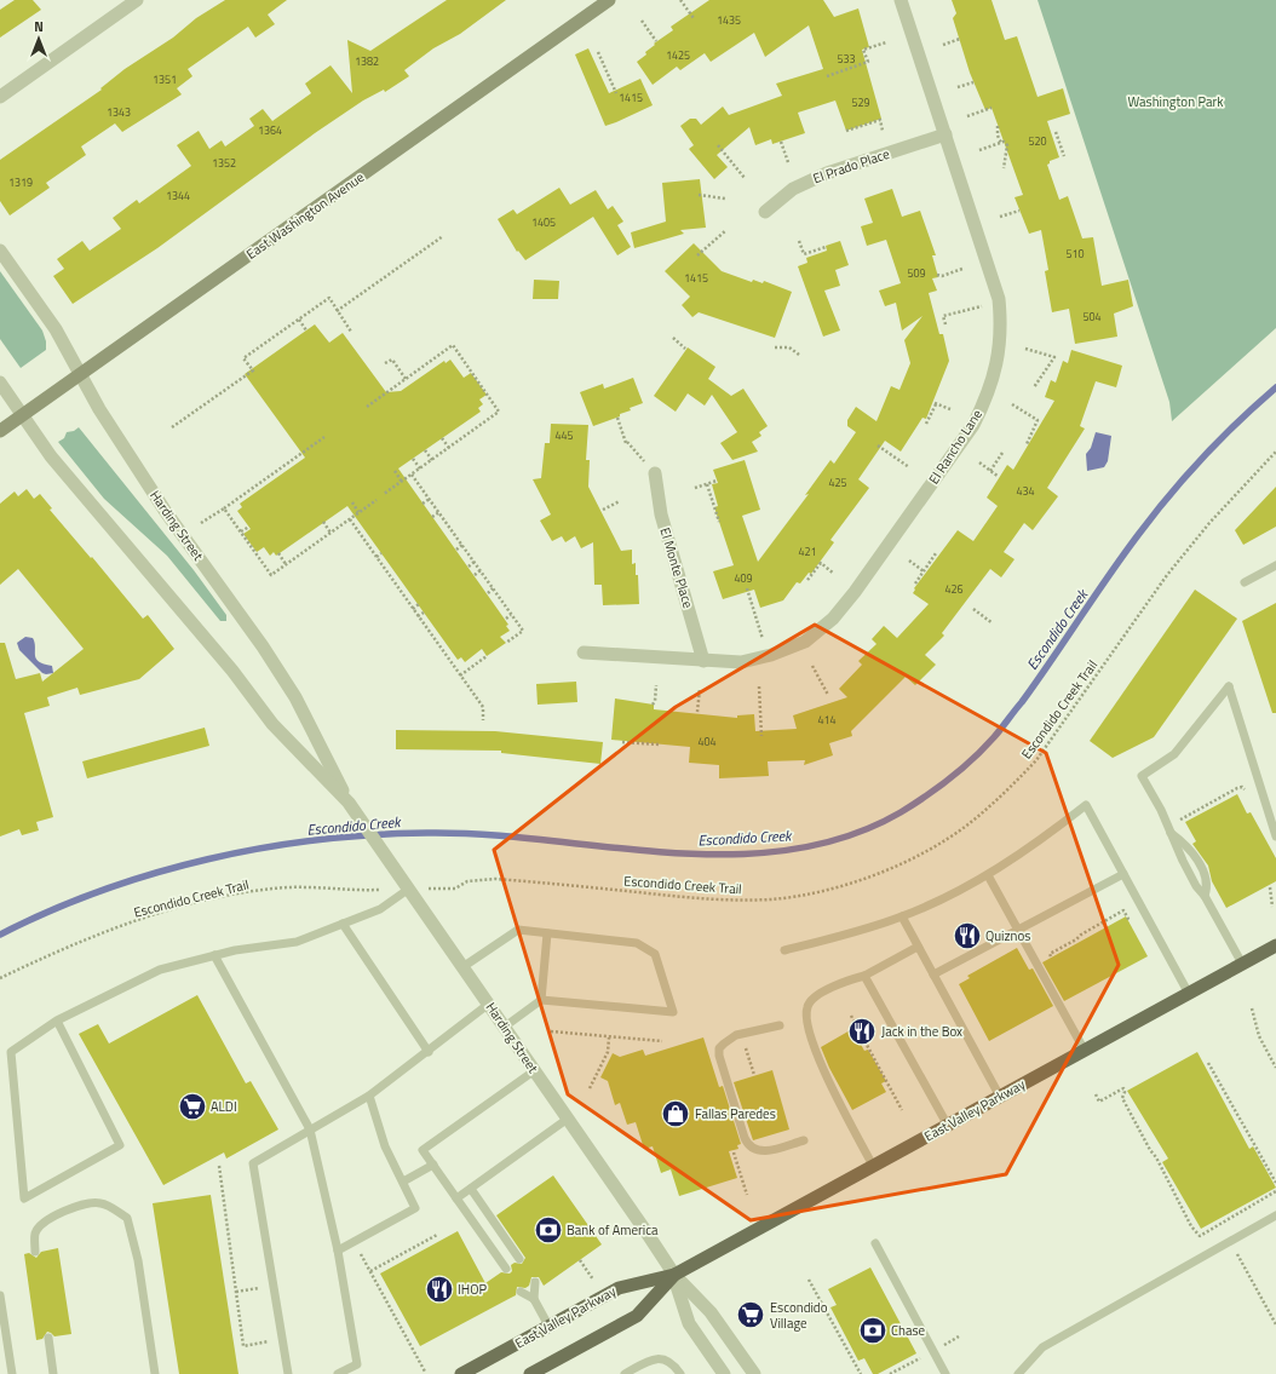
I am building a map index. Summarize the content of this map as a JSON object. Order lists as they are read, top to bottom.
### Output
{
  "streets": {
    "main road": ["East Washington Avenue", "East Valley Parkway"],
    "street": [
      "El Prado Place",
      "El Rancho Lane",
      "Harding Street",
      "El Monte Place"
    ],
    "path": ["Escondido Creek Trail"]
  },
  "crossings": [
    ["El Prado Place", "El Rancho Lane"],
    ["East Washington Avenue", "Harding Street"],
    ["El Rancho Lane", "El Monte Place"],
    ["Harding Street", "Escondido Creek Trail"],
    ["Harding Street", "East Valley Parkway"]
  ],
  "water": ["Escondido Creek"],
  "parks": ["Washington Park"],
  "places": {
    "restaurant": ["Quiznos", "Jack in the Box", "IHOP"],
    "supermarket": ["ALDI", "Escondido Village"],
    "shop": ["Fallas Paredes"],
    "bank": ["Bank of America", "Chase"]
  },
  "house_numbers": [
    "1435",
    "1425",
    "533",
    "1382",
    "1351",
    "1415",
    "529",
    "1343",
    "1364",
    "520",
    "1352",
    "1319",
    "1344",
    "1405",
    "510",
    "509",
    "1415",
    "504",
    "445",
    "425",
    "434",
    "421",
    "409",
    "426",
    "414",
    "404"
  ],
  "north": "top"
}
